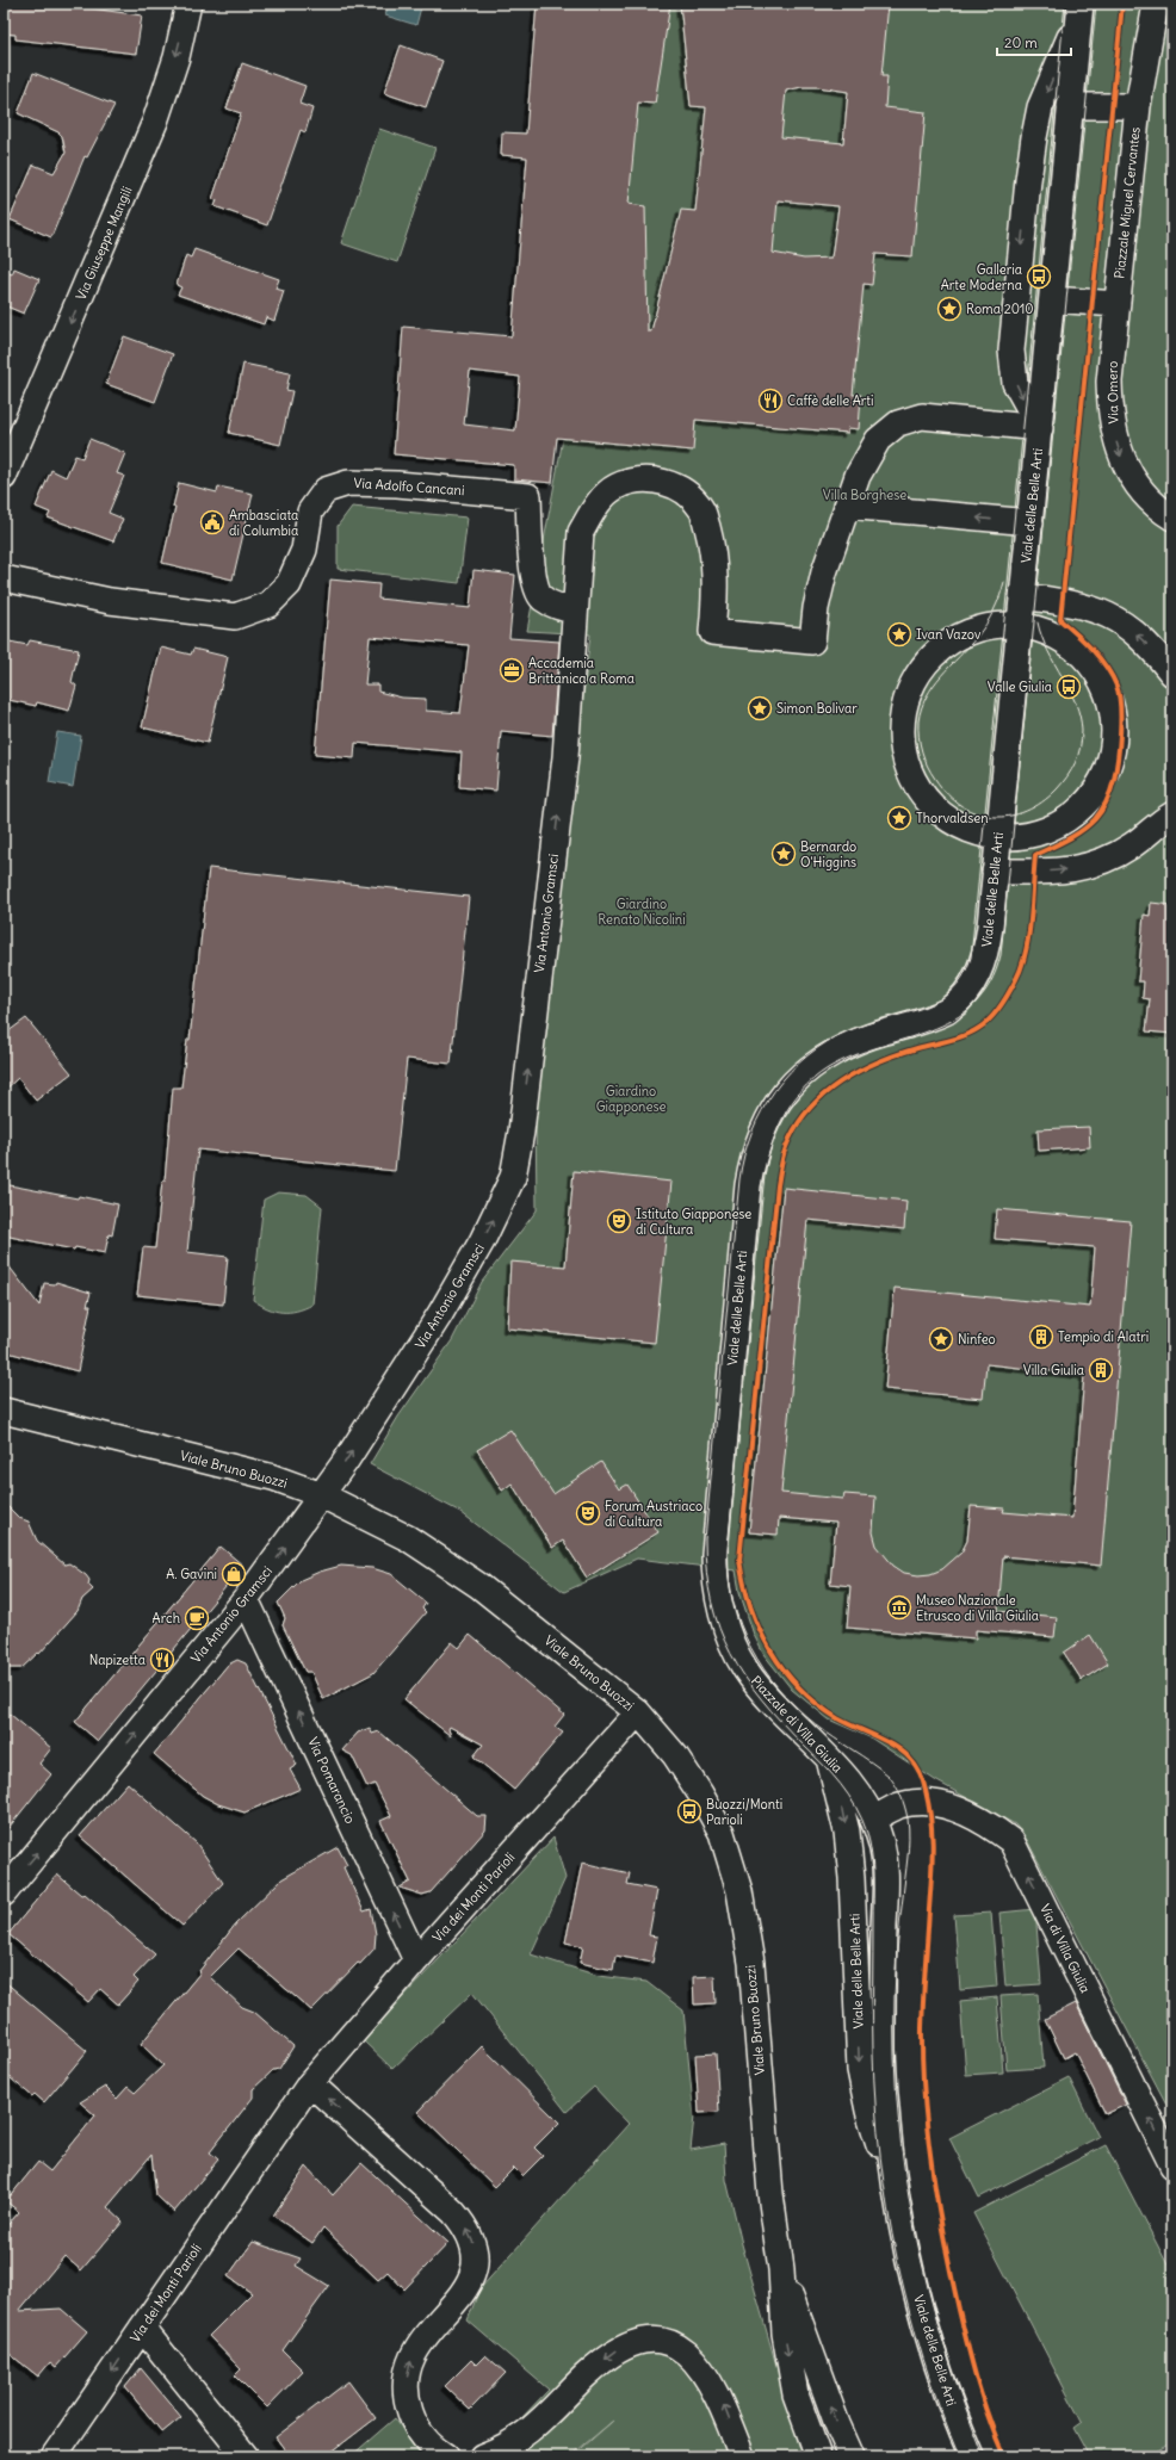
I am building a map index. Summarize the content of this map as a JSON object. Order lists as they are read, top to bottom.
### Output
{
  "streets": {
    "street": [
      "Piazzale Miguel Cervantes",
      "Via Giuseppe Mangili",
      "Via Omero",
      "Via Adolfo Cancani",
      "Viale delle Belle Arti",
      "Via Antonio Gramsci",
      "Viale Bruno Buozzi",
      "Piazzale di Villa Giulia",
      "Via Pomarancio",
      "Via dei Monti Parioli",
      "Via di Villa Giulia"
    ]
  },
  "crossings": [
    ["Piazzale Miguel Cervantes", "Via Omero"],
    ["Via Adolfo Cancani", "Via Antonio Gramsci"],
    ["Viale delle Belle Arti", "Via Antonio Gramsci"],
    ["Viale delle Belle Arti", "Piazzale di Villa Giulia"],
    ["Viale delle Belle Arti", "Via di Villa Giulia"],
    ["Via Antonio Gramsci", "Viale Bruno Buozzi"],
    ["Via Antonio Gramsci", "Via Pomarancio"],
    ["Viale Bruno Buozzi", "Via dei Monti Parioli"],
    ["Piazzale di Villa Giulia", "Via di Villa Giulia"],
    ["Via Pomarancio", "Via dei Monti Parioli"]
  ],
  "one_way": [
    "Via Giuseppe Mangili",
    "Via Omero",
    "Via Antonio Gramsci",
    "Via Pomarancio",
    "Via di Villa Giulia"
  ],
  "parks": ["Villa Borghese", "Giardino Renato Nicolini", "Giardino Giapponese"],
  "places": {
    "bus stop": ["Galleria Arte Moderna", "Valle Giulia", "Buozzi/Monti Parioli"],
    "place": [
      "Roma 2010",
      "Ivan Vazov",
      "Simon Bolivar",
      "Thorvaldsen",
      "Bernardo O'Higgins",
      "Ninfeo"
    ],
    "restaurant": ["Caffè delle Arti", "Napizetta"],
    "public building": ["Ambasciata di Columbia"],
    "office": ["Accademia Brittanica a Roma"],
    "theatre": ["Istituto Giapponese di Cultura", "Forum Austriaco di Cultura"],
    "building": ["Tempio di Alatri", "Villa Giulia"],
    "shop": ["A. Gavini"],
    "museum": ["Museo Nazionale Etrusco di Villa Giulia"],
    "cafe": ["Arch"]
  },
  "scale_bar": "20 m"
}
